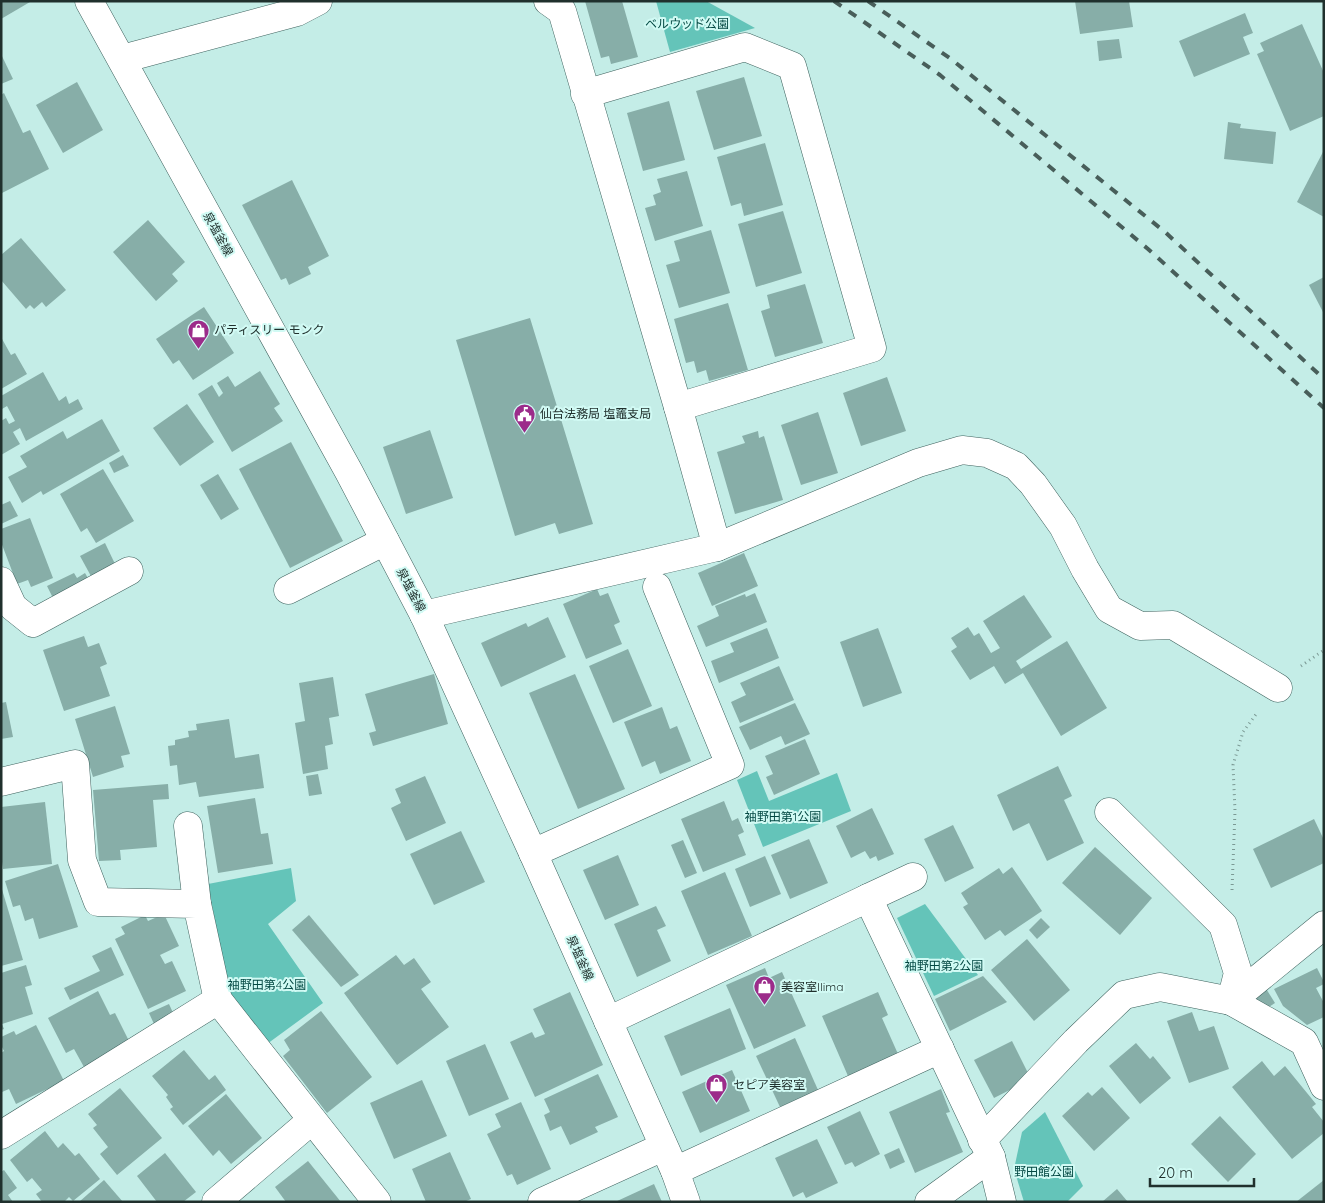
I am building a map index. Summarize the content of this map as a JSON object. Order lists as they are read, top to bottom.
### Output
{
  "streets": {
    "street": ["泉塩釜線"]
  },
  "parks": [
    "ベルウッド公園",
    "袖野田第1公園",
    "袖野田第2公園",
    "袖野田第4公園",
    "野田館公園"
  ],
  "places": {
    "shop": ["パティスリー モンク", "美容室Ilima", "セピア美容室"],
    "public building": ["仙台法務局 塩竈支局"]
  },
  "scale_bar": "20 m"
}
